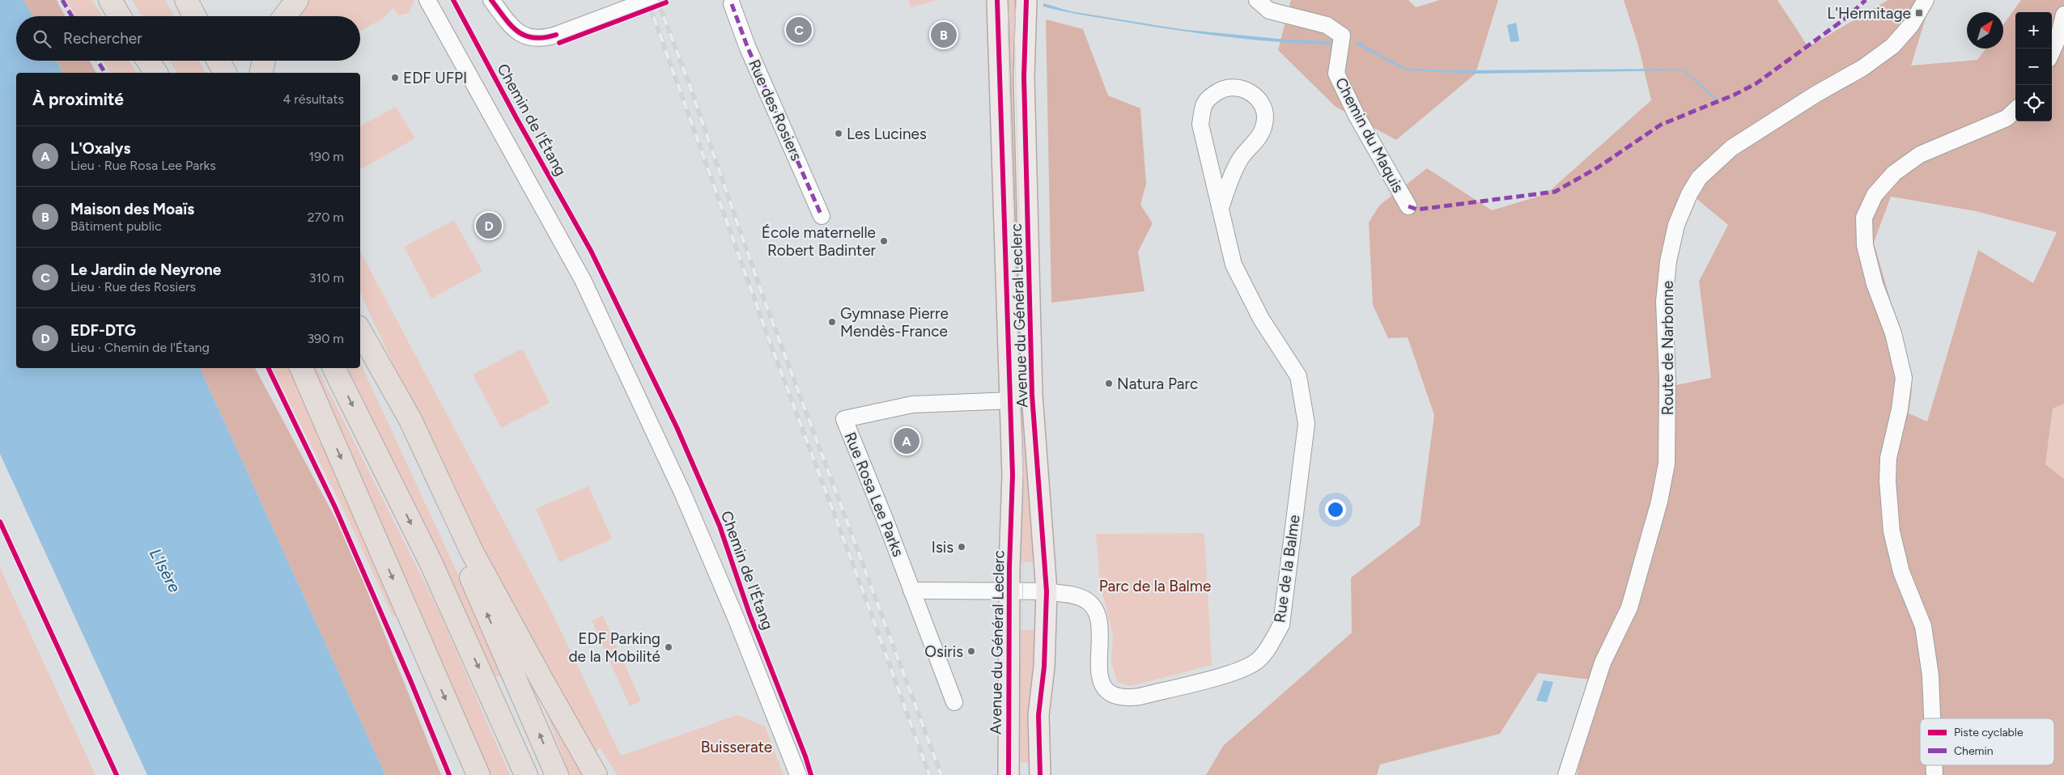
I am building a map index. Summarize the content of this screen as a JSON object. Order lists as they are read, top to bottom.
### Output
{
  "streets": {
    "main road": ["Avenue du Général Leclerc"],
    "street": [
      "Rue des Rosiers",
      "Chemin de l'Étang",
      "Chemin du Maquis",
      "Route de Narbonne",
      "Rue Rosa Lee Parks",
      "Rue de la Balme"
    ]
  },
  "crossings": [
    ["Avenue du Général Leclerc", "Rue Rosa Lee Parks"],
    ["Avenue du Général Leclerc", "Rue de la Balme"]
  ],
  "water": ["L'Isère"],
  "parks": ["Parc de la Balme", "Buisserate"],
  "places": {
    "transit": ["L'Hermitage"],
    "other": [
      "EDF UFPI",
      "Les Lucines",
      "École maternelle Robert Badinter",
      "Gymnase Pierre Mendès-France",
      "Natura Parc",
      "Isis",
      "EDF Parking de la Mobilité",
      "Osiris"
    ]
  },
  "legend": ["Piste cyclable", "Chemin"],
  "north": "top right",
  "page": {
    "map_buttons": ["+", "−"],
    "pins": [
      "C",
      "B",
      "D",
      "A"
    ],
    "search": "Rechercher",
    "heading": ["À proximité", "4 résultats"],
    "list": [
      {
        "mark": "A",
        "name": "L'Oxalys",
        "note": "Lieu · Rue Rosa Lee Parks",
        "value": "190 m"
      },
      {
        "mark": "B",
        "name": "Maison des Moaïs",
        "note": "Bâtiment public",
        "value": "270 m"
      },
      {
        "mark": "C",
        "name": "Le Jardin de Neyrone",
        "note": "Lieu · Rue des Rosiers",
        "value": "310 m"
      },
      {
        "mark": "D",
        "name": "EDF-DTG",
        "note": "Lieu · Chemin de l'Étang",
        "value": "390 m"
      }
    ]
  }
}
